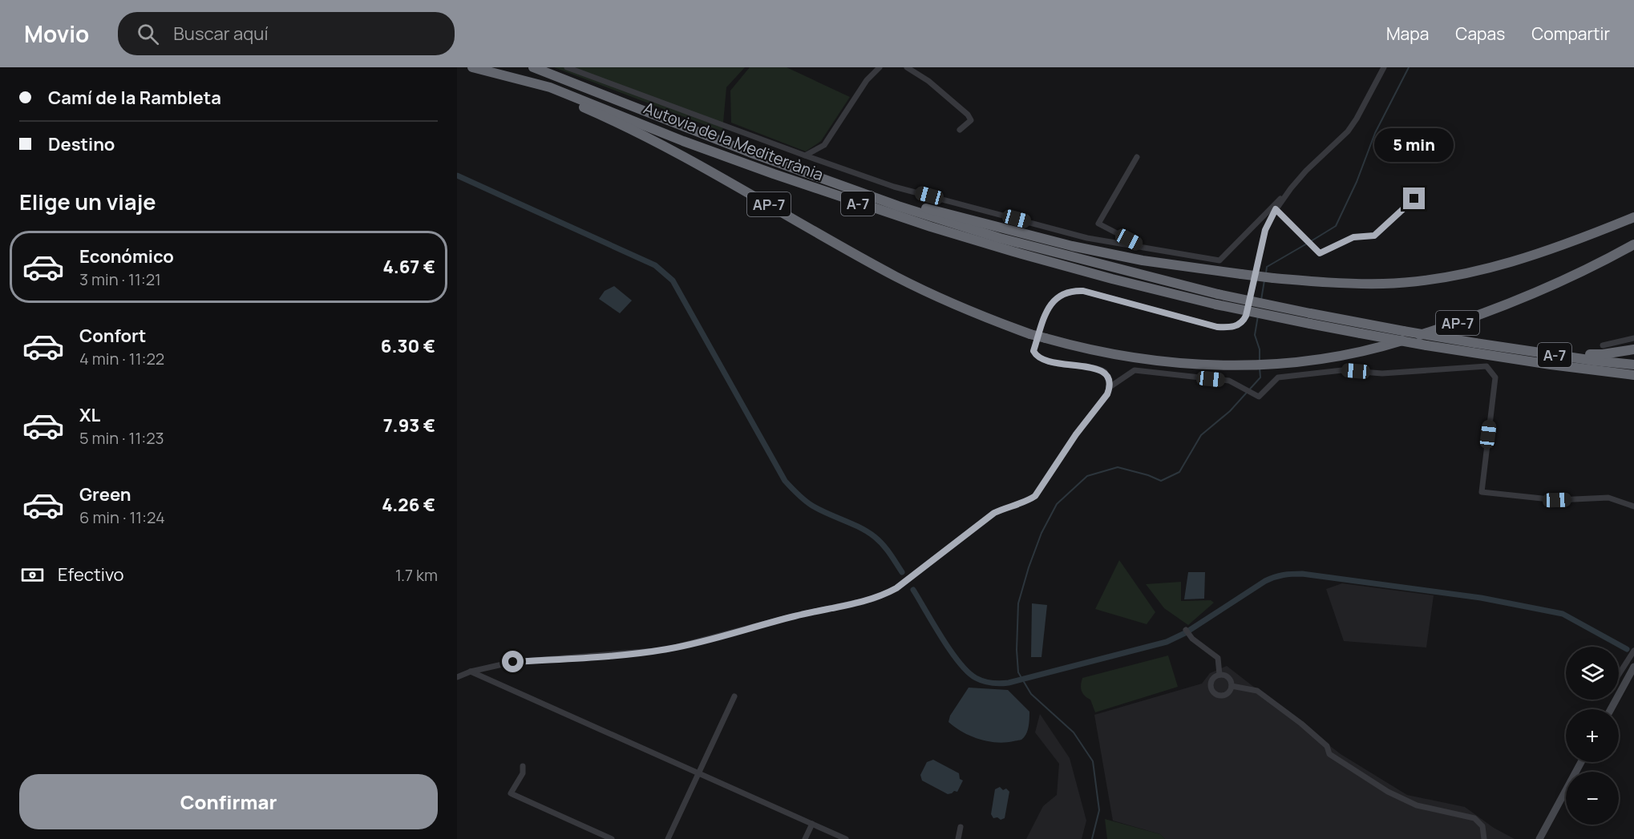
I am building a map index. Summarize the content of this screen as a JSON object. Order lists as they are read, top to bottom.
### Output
{
  "streets": {
    "highway": ["Autovia de la Mediterrània", "A-7", "AP-7"]
  },
  "crossings": [
    ["Autovia de la Mediterrània", "AP-7"]
  ],
  "page": {
    "header": "Movio",
    "search": "Buscar aquí",
    "nav": ["Mapa", "Capas", "Compartir"],
    "banner": ["Camí de la Rambleta", "Destino"],
    "bubble": "5 min",
    "heading": "Elige un viaje",
    "list": [
      {
        "name": "Económico",
        "note": "3 min · 11:21",
        "value": "4.67 €"
      },
      {
        "name": "Confort",
        "note": "4 min · 11:22",
        "value": "6.30 €"
      },
      {
        "name": "XL",
        "note": "5 min · 11:23",
        "value": "7.93 €"
      },
      {
        "name": "Green",
        "note": "6 min · 11:24",
        "value": "4.26 €"
      }
    ],
    "pay": ["Efectivo", "1.7 km"],
    "map_buttons": ["+", "−"],
    "buttons": "Confirmar"
  }
}
